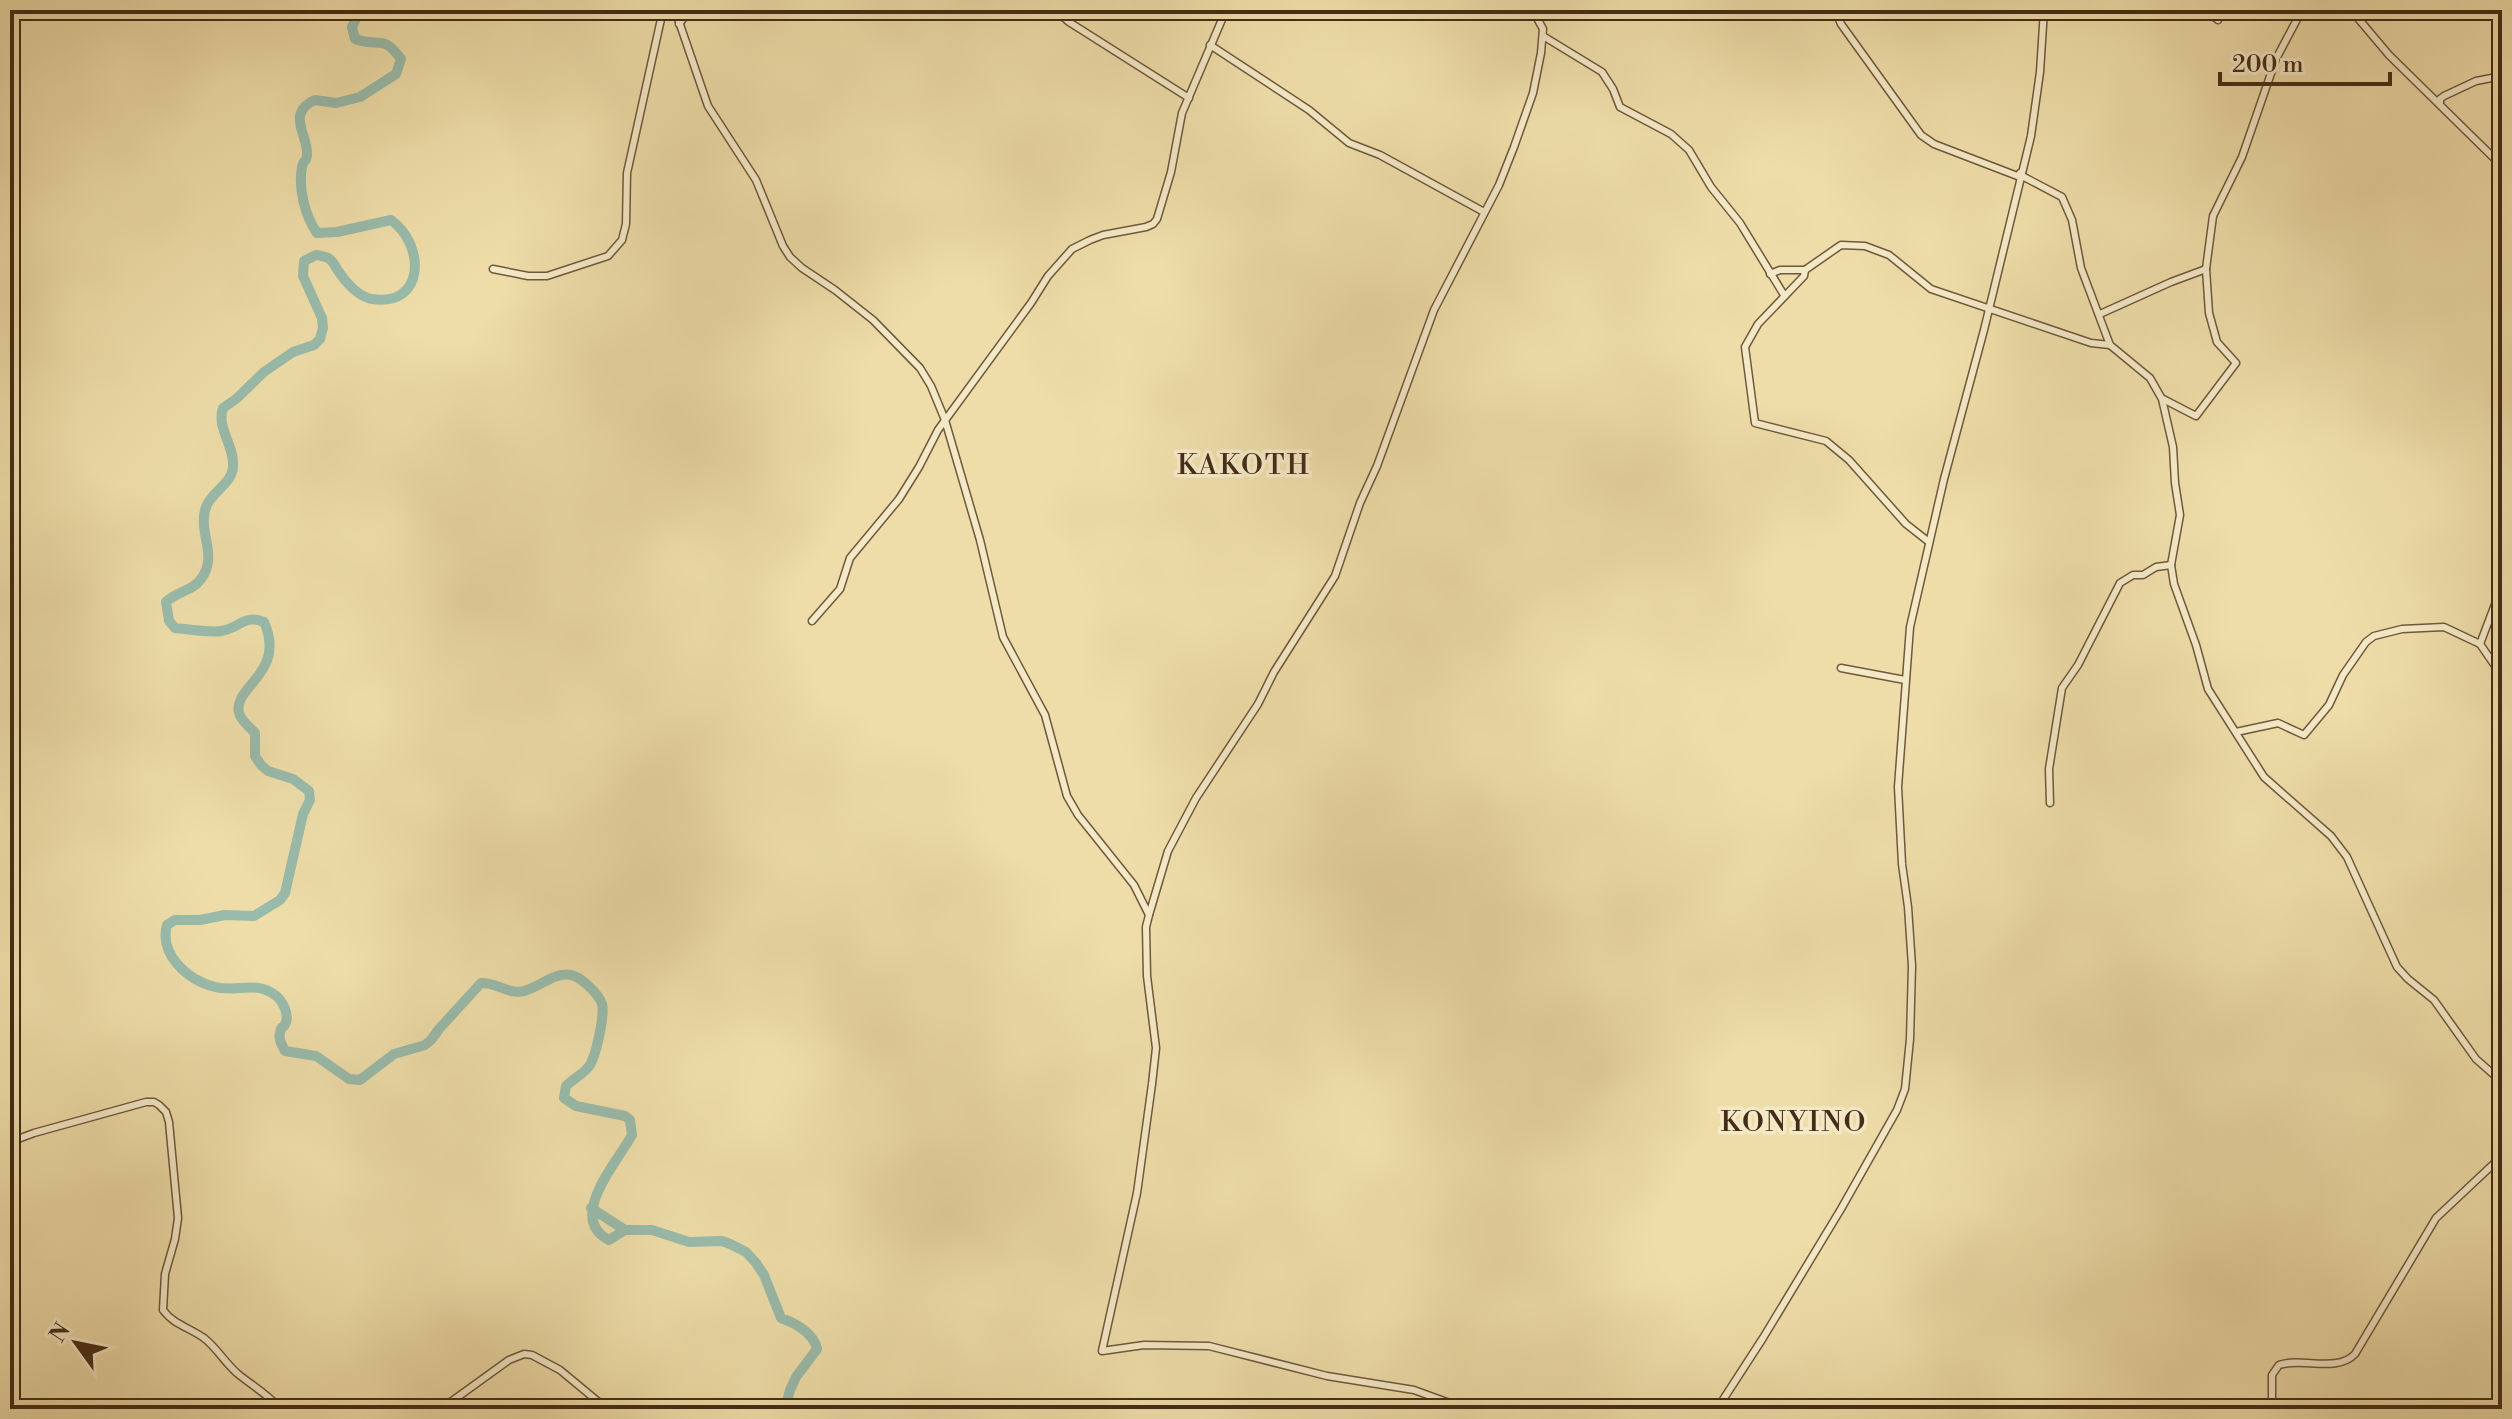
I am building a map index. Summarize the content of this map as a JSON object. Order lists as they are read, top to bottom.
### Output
{
  "districts": ["KAKOTH", "KONYINO"],
  "scale_bar": "200 m",
  "north": "top left"
}
